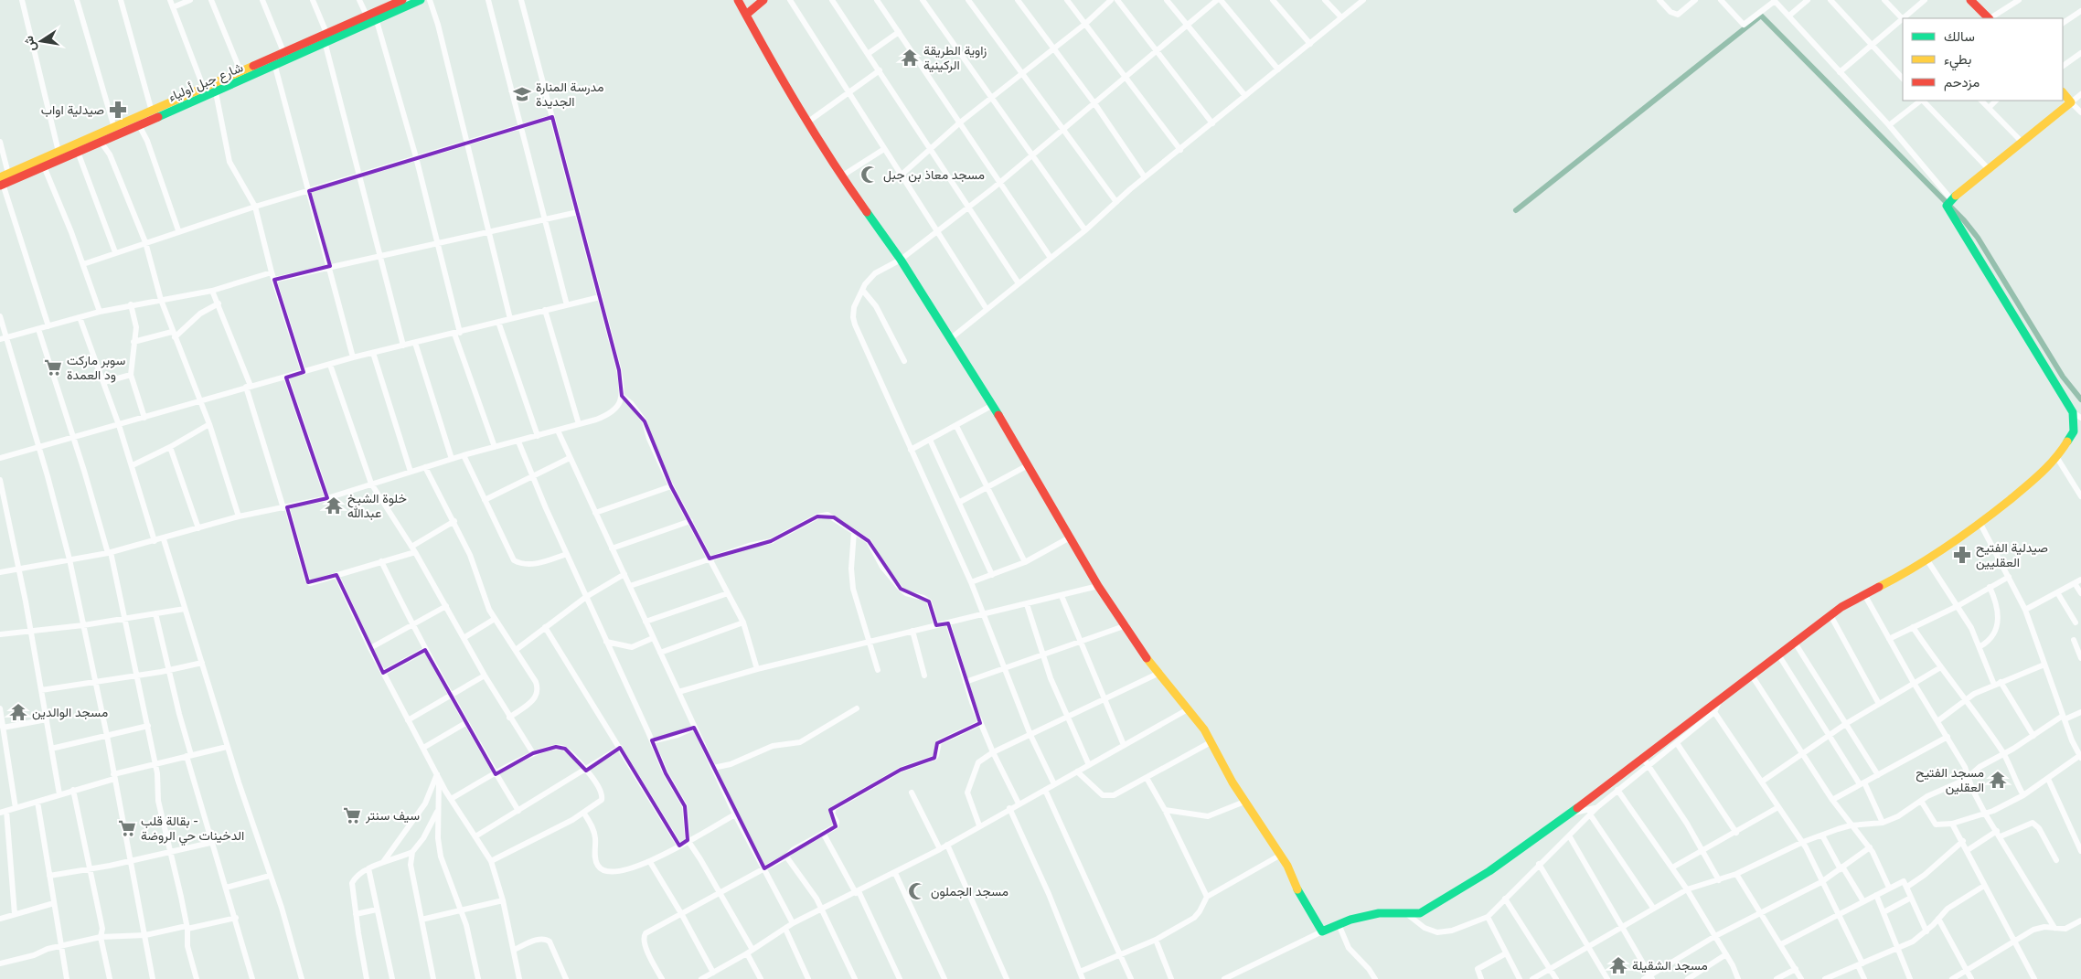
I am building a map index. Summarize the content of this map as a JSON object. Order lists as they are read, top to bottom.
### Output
{
  "streets": {
    "street": ["شارع جبل أولياء"]
  },
  "places": {
    "temple": [
      "زاوية الطريقة الركينية",
      "خلوة الشيخ عبدالله",
      "مسجد الوالدين",
      "مسجد الفتيح العقلين",
      "مسجد الشقيلة"
    ],
    "school or university": ["مدرسة المنارة الجديدة"],
    "pharmacy": ["صيدلية اواب", "صيدلية الفتيح العقليين"],
    "mosque": ["مسجد معاذ بن جبل", "مسجد الجملون"],
    "supermarket": ["سوبر ماركت ود العمدة", "سيف سنتر", "بقالة قلب - الدخينات حي الروضة"]
  },
  "legend": ["سالك", "بطيء", "مزدحم"],
  "north": "left"
}
